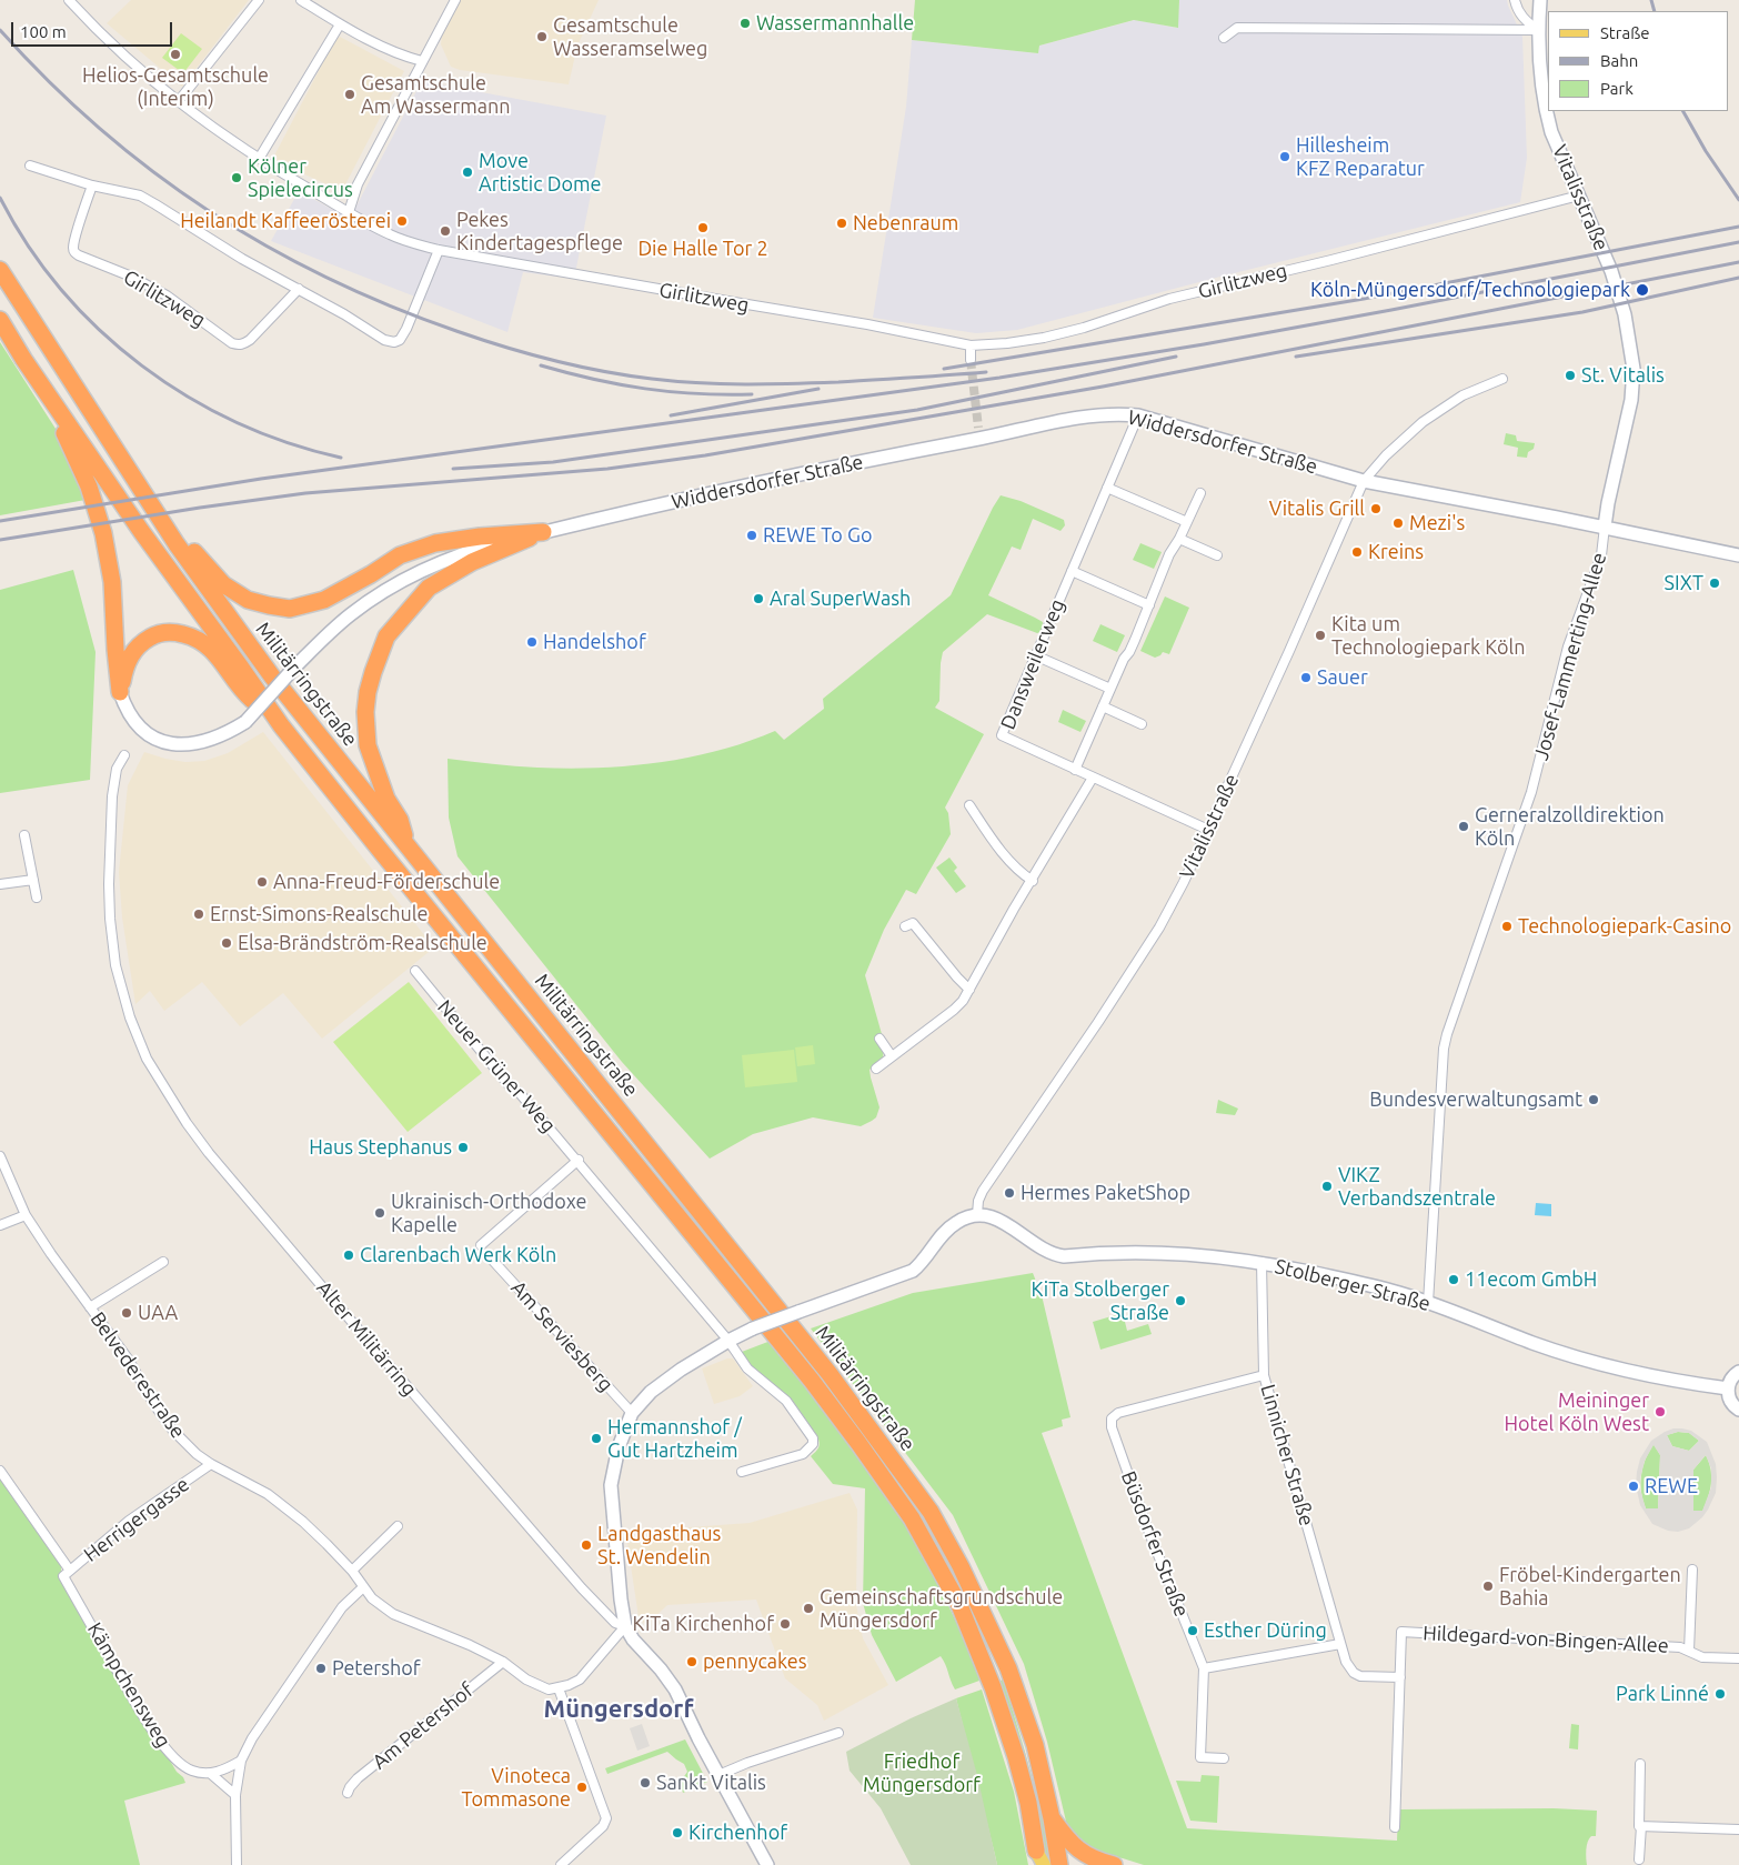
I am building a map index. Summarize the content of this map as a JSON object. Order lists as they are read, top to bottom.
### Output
{
  "streets": {
    "highway": ["Militärringstraße"],
    "street": [
      "Vitalisstraße",
      "Girlitzweg",
      "Widdersdorfer Straße",
      "Josef-Lammerting-Allee",
      "Dansweilerweg",
      "Neuer Grüner Weg",
      "Stolberger Straße",
      "Am Serviesberg",
      "Alter Militärring",
      "Belvederestraße",
      "Linnicher Straße",
      "Herrigergasse",
      "Büsdorfer Straße",
      "Hildegard-von-Bingen-Allee",
      "Kämpchensweg",
      "Am Petershof"
    ]
  },
  "crossings": [
    ["Vitalisstraße", "Girlitzweg"],
    ["Vitalisstraße", "Widdersdorfer Straße"],
    ["Vitalisstraße", "Josef-Lammerting-Allee"],
    ["Vitalisstraße", "Dansweilerweg"],
    ["Vitalisstraße", "Stolberger Straße"],
    ["Widdersdorfer Straße", "Josef-Lammerting-Allee"],
    ["Widdersdorfer Straße", "Dansweilerweg"],
    ["Josef-Lammerting-Allee", "Stolberger Straße"],
    ["Stolberger Straße", "Linnicher Straße"],
    ["Belvederestraße", "Herrigergasse"],
    ["Belvederestraße", "Am Petershof"],
    ["Linnicher Straße", "Büsdorfer Straße"],
    ["Linnicher Straße", "Hildegard-von-Bingen-Allee"],
    ["Herrigergasse", "Kämpchensweg"]
  ],
  "districts": ["Müngersdorf"],
  "parks": ["Friedhof Müngersdorf"],
  "places": [
    "Wassermannhalle",
    "Gesamtschule Wasseramselweg",
    "Helios-Gesamtschule (Interim)",
    "Gesamtschule Am Wassermann",
    "Hillesheim KFZ Reparatur",
    "Move Artistic Dome",
    "Kölner Spielecircus",
    "Heilandt Kaffeerösterei",
    "Nebenraum",
    "Die Halle Tor 2",
    "Pekes Kindertagespflege",
    "Köln-Müngersdorf/Technologiepark",
    "St. Vitalis",
    "Vitalis Grill",
    "Mezi's",
    "REWE To Go",
    "Kreins",
    "SIXT",
    "Aral SuperWash",
    "Kita um Technologiepark Köln",
    "Handelshof",
    "Sauer",
    "Gerneralzolldirektion Köln",
    "Anna-Freud-Förderschule",
    "Ernst-Simons-Realschule",
    "Technologiepark-Casino",
    "Elsa-Brändström-Realschule",
    "Bundesverwaltungsamt",
    "Haus Stephanus",
    "VIKZ Verbandszentrale",
    "Hermes PaketShop",
    "Ukrainisch-Orthodoxe Kapelle",
    "Clarenbach Werk Köln",
    "11ecom GmbH",
    "KiTa Stolberger Straße",
    "UAA",
    "Meininger Hotel Köln West",
    "Hermannshof / Gut Hartzheim",
    "REWE",
    "Landgasthaus St. Wendelin",
    "Fröbel-Kindergarten Bahia",
    "Gemeinschaftsgrundschule Müngersdorf",
    "KiTa Kirchenhof",
    "Esther Düring",
    "pennycakes",
    "Petershof",
    "Park Linné",
    "Sankt Vitalis",
    "Vinoteca Tommasone",
    "Kirchenhof"
  ],
  "legend": ["Straße", "Bahn", "Park"],
  "scale_bar": "100 m"
}
